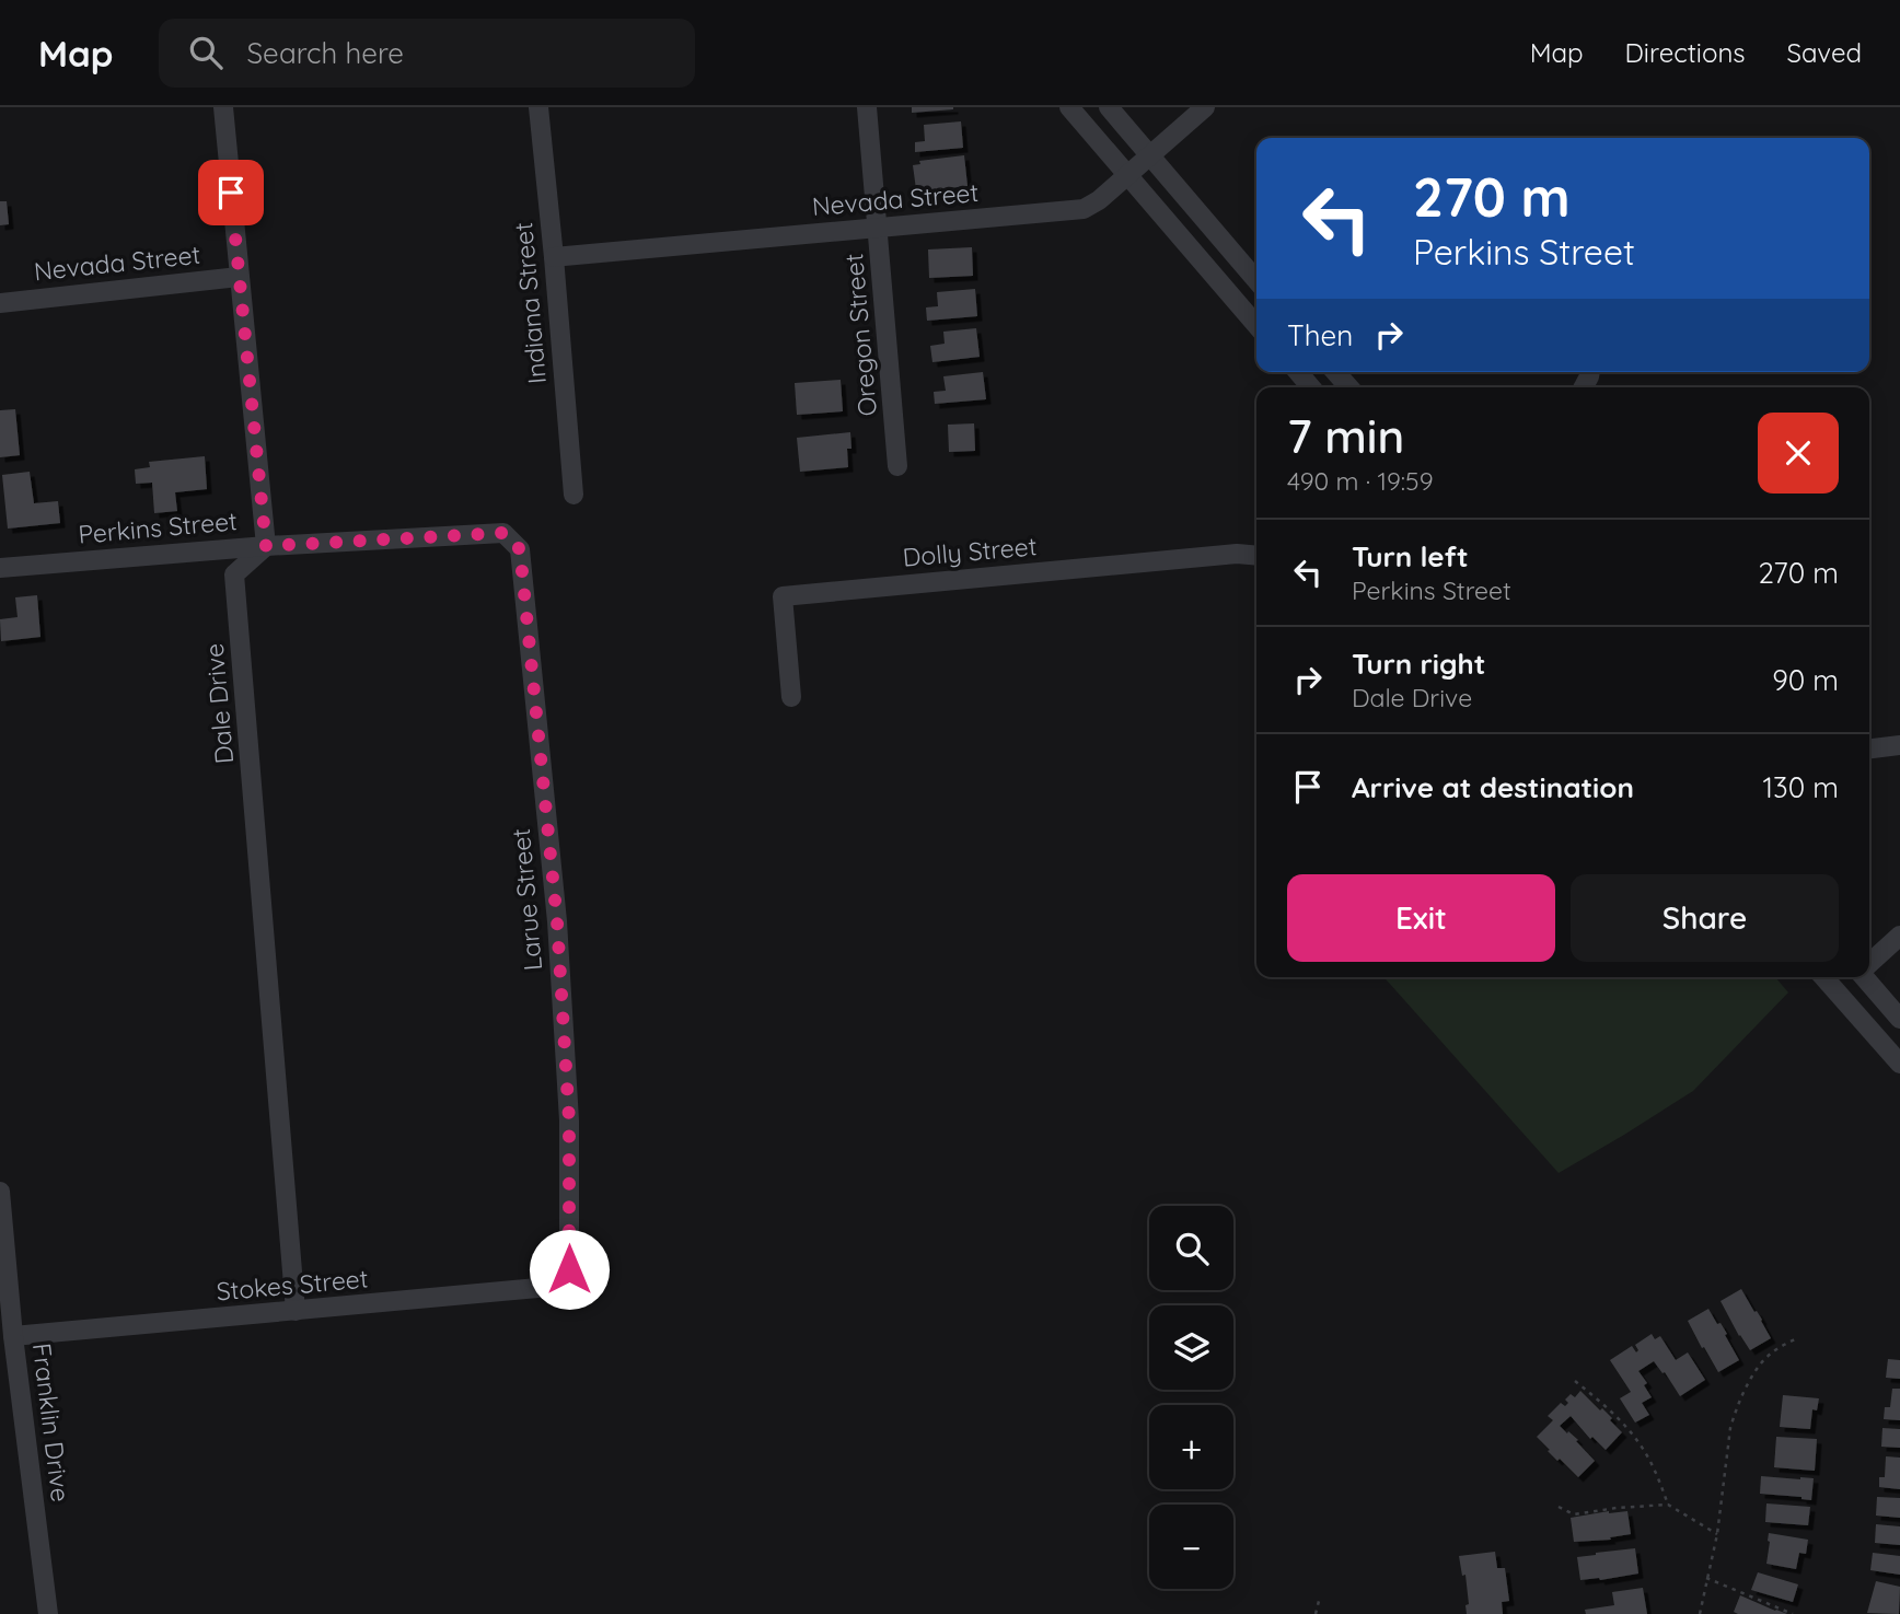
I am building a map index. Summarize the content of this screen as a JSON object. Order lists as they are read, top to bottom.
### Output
{
  "streets": {
    "street": [
      "Nevada Street",
      "Indiana Street",
      "Oregon Street",
      "Perkins Street",
      "Dolly Street",
      "Dale Drive",
      "Larue Street",
      "Stokes Street",
      "Franklin Drive"
    ]
  },
  "crossings": [
    ["Nevada Street", "Indiana Street"],
    ["Nevada Street", "Oregon Street"],
    ["Perkins Street", "Dale Drive"],
    ["Perkins Street", "Larue Street"],
    ["Dale Drive", "Stokes Street"],
    ["Larue Street", "Stokes Street"],
    ["Stokes Street", "Franklin Drive"]
  ],
  "page": {
    "header": "Map",
    "search": "Search here",
    "nav": ["Map", "Directions", "Saved"],
    "turn": ["270 m", "Perkins Street"],
    "then": "Then",
    "heading": ["7 min", "490 m · 19:59"],
    "list": [
      {
        "name": "Turn left",
        "note": "Perkins Street",
        "value": "270 m"
      },
      {
        "name": "Turn right",
        "note": "Dale Drive",
        "value": "90 m"
      },
      {
        "name": "Arrive at destination",
        "value": "130 m"
      }
    ],
    "buttons": ["Exit", "Share"],
    "map_buttons": ["+", "−"]
  }
}
